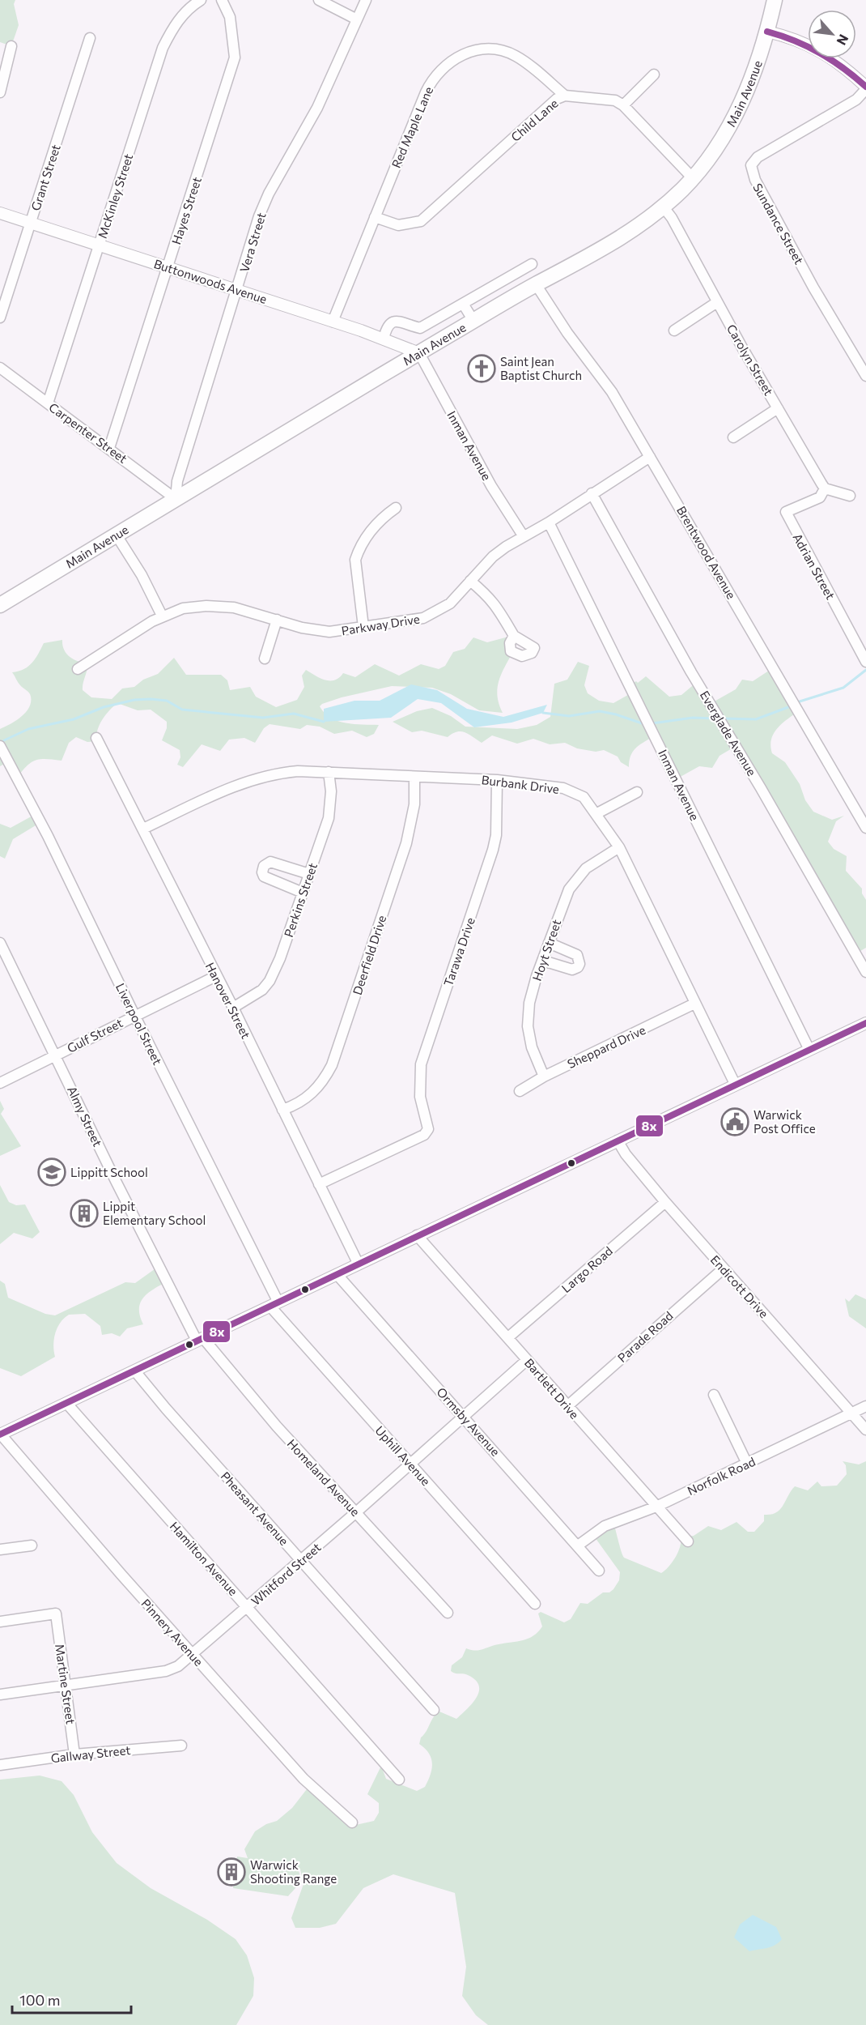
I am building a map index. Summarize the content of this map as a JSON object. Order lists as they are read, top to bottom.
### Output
{
  "streets": {
    "main road": ["Main Avenue"],
    "street": [
      "Child Lane",
      "Red Maple Lane",
      "Grant Street",
      "McKinley Street",
      "Hayes Street",
      "Sundance Street",
      "Vera Street",
      "Buttonwoods Avenue",
      "Carolyn Street",
      "Carpenter Street",
      "Inman Avenue",
      "Brentwood Avenue",
      "Adrian Street",
      "Parkway Drive",
      "Everglade Avenue",
      "Burbank Drive",
      "Perkins Street",
      "Hoyt Street",
      "Tarawa Drive",
      "Deerfield Drive",
      "Hanover Street",
      "Liverpool Street",
      "Gulf Street",
      "Sheppard Drive",
      "Almy Street",
      "Largo Road",
      "Endicott Drive",
      "Parade Road",
      "Bartlett Drive",
      "Ormsby Avenue",
      "Uphill Avenue",
      "Norfolk Road",
      "Homeland Avenue",
      "Pheasant Avenue",
      "Hamilton Avenue",
      "Whitford Street",
      "Pinnery Avenue",
      "Martine Street",
      "Gallway Street"
    ]
  },
  "crossings": [
    ["Main Avenue", "Child Lane"],
    ["Main Avenue", "Vera Street"],
    ["Main Avenue", "Buttonwoods Avenue"],
    ["Main Avenue", "Carolyn Street"],
    ["Main Avenue", "Carpenter Street"],
    ["Main Avenue", "Inman Avenue"],
    ["Main Avenue", "Brentwood Avenue"],
    ["Child Lane", "Red Maple Lane"],
    ["Red Maple Lane", "Buttonwoods Avenue"],
    ["Grant Street", "Buttonwoods Avenue"],
    ["McKinley Street", "Buttonwoods Avenue"],
    ["McKinley Street", "Carpenter Street"],
    ["Hayes Street", "Buttonwoods Avenue"],
    ["Hayes Street", "Carpenter Street"],
    ["Vera Street", "Buttonwoods Avenue"],
    ["Vera Street", "Carpenter Street"],
    ["Buttonwoods Avenue", "Inman Avenue"],
    ["Carolyn Street", "Adrian Street"],
    ["Inman Avenue", "Parkway Drive"],
    ["Brentwood Avenue", "Parkway Drive"],
    ["Parkway Drive", "Everglade Avenue"],
    ["Burbank Drive", "Perkins Street"],
    ["Burbank Drive", "Hoyt Street"],
    ["Burbank Drive", "Tarawa Drive"],
    ["Burbank Drive", "Deerfield Drive"],
    ["Burbank Drive", "Hanover Street"],
    ["Burbank Drive", "Sheppard Drive"],
    ["Perkins Street", "Hanover Street"],
    ["Hoyt Street", "Sheppard Drive"],
    ["Tarawa Drive", "Hanover Street"],
    ["Deerfield Drive", "Hanover Street"],
    ["Hanover Street", "Gulf Street"],
    ["Liverpool Street", "Gulf Street"],
    ["Liverpool Street", "Uphill Avenue"],
    ["Gulf Street", "Almy Street"],
    ["Almy Street", "Homeland Avenue"],
    ["Largo Road", "Endicott Drive"],
    ["Largo Road", "Bartlett Drive"],
    ["Endicott Drive", "Parade Road"],
    ["Endicott Drive", "Norfolk Road"],
    ["Parade Road", "Bartlett Drive"],
    ["Bartlett Drive", "Norfolk Road"],
    ["Bartlett Drive", "Whitford Street"],
    ["Ormsby Avenue", "Norfolk Road"],
    ["Ormsby Avenue", "Whitford Street"],
    ["Uphill Avenue", "Whitford Street"],
    ["Homeland Avenue", "Whitford Street"],
    ["Pheasant Avenue", "Whitford Street"],
    ["Hamilton Avenue", "Whitford Street"],
    ["Whitford Street", "Pinnery Avenue"],
    ["Whitford Street", "Martine Street"],
    ["Martine Street", "Gallway Street"]
  ],
  "places": {
    "church": ["Saint Jean Baptist Church"],
    "public building": ["Warwick Post Office"],
    "school or university": ["Lippitt School"],
    "building": ["Lippit Elementary School", "Warwick Shooting Range"]
  },
  "lines": ["transit line 8x"],
  "scale_bar": "100 m",
  "north": "bottom right"
}
